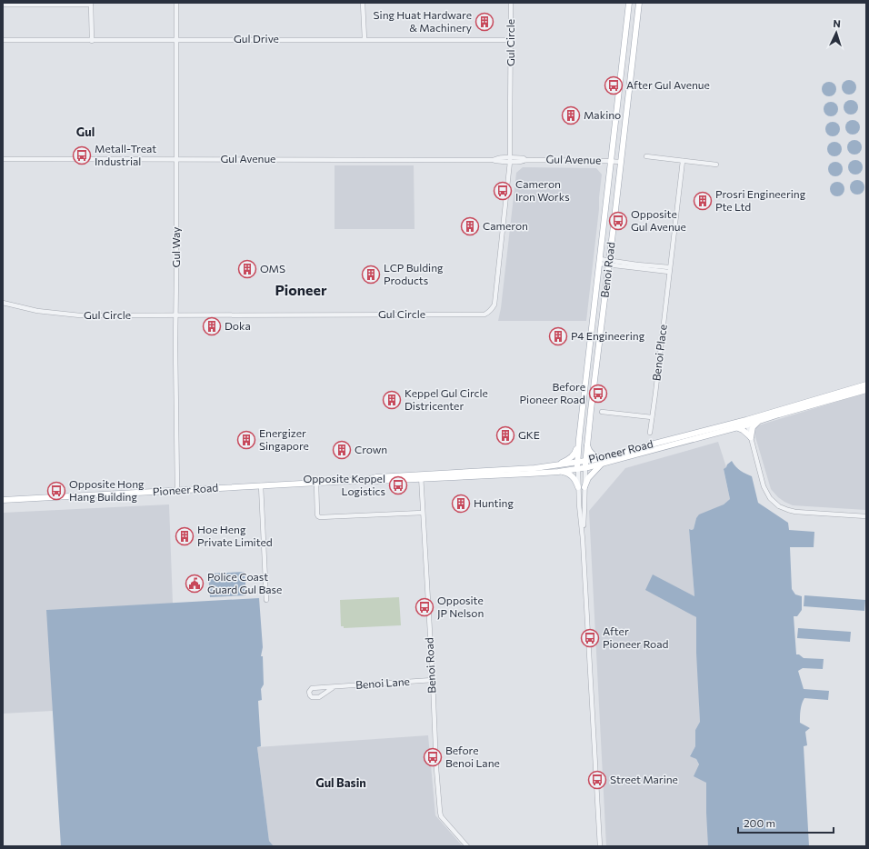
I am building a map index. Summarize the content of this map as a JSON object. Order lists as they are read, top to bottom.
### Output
{
  "streets": {
    "main road": ["Benoi Road", "Pioneer Road"],
    "street": [
      "Gul Drive",
      "Gul Circle",
      "Gul Avenue",
      "Gul Way",
      "Benoi Place",
      "Benoi Lane"
    ]
  },
  "crossings": [
    ["Gul Drive", "Gul Circle"],
    ["Gul Drive", "Gul Way"],
    ["Gul Circle", "Gul Avenue"],
    ["Gul Circle", "Gul Way"],
    ["Gul Avenue", "Gul Way"],
    ["Gul Avenue", "Benoi Road"],
    ["Gul Way", "Pioneer Road"],
    ["Benoi Road", "Pioneer Road"],
    ["Benoi Road", "Benoi Lane"]
  ],
  "districts": ["Gul", "Pioneer", "Gul Basin"],
  "places": {
    "building": [
      "Sing Huat Hardware & Machinery",
      "Makino",
      "Prosri Engineering Pte Ltd",
      "Cameron",
      "OMS",
      "LCP Bulding Products",
      "Doka",
      "P4 Engineering",
      "Keppel Gul Circle Districenter",
      "GKE",
      "Energizer Singapore",
      "Crown",
      "Hunting",
      "Hoe Heng Private Limited"
    ],
    "bus stop": [
      "After Gul Avenue",
      "Metall-Treat Industrial",
      "Cameron Iron Works",
      "Opposite Gul Avenue",
      "Before Pioneer Road",
      "Opposite Keppel Logistics",
      "Opposite Hong Hang Building",
      "Opposite JP Nelson",
      "After Pioneer Road",
      "Before Benoi Lane",
      "Street Marine"
    ],
    "public building": ["Police Coast Guard Gul Base"]
  },
  "scale_bar": "200 m",
  "north": "top"
}
